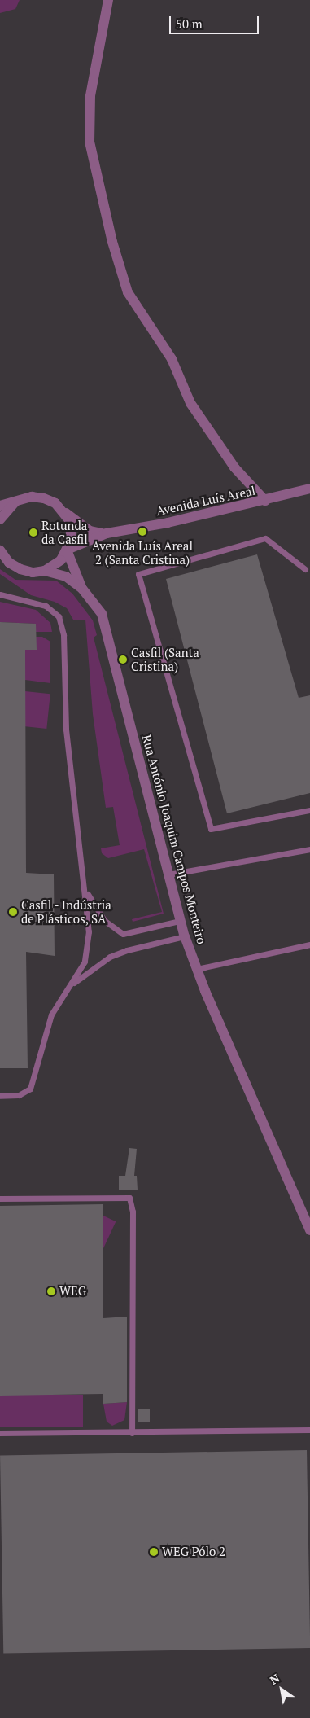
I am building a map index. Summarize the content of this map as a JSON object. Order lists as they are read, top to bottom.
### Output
{
  "streets": {
    "street": ["Avenida Luís Areal", "Rua António Joaquim Campos Monteiro"]
  },
  "crossings": [
    ["Avenida Luís Areal", "Rua António Joaquim Campos Monteiro"]
  ],
  "places": [
    "Avenida Luís Areal 2 (Santa Cristina)",
    "Rotunda da Casfil",
    "Casfil (Santa Cristina)",
    "Casfil - Indústria de Plásticos, SA",
    "WEG",
    "WEG Pólo 2"
  ],
  "scale_bar": "50 m",
  "north": "top left"
}
